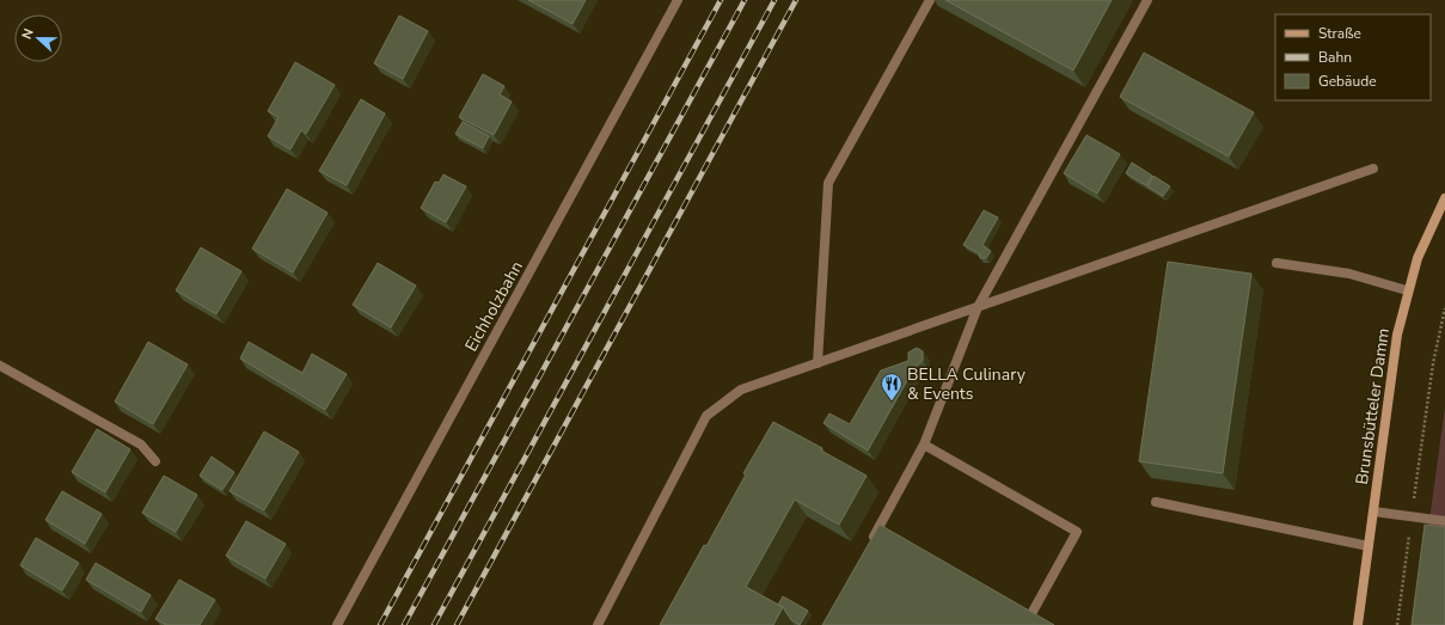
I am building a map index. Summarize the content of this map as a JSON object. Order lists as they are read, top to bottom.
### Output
{
  "streets": {
    "main road": ["Brunsbütteler Damm"],
    "street": ["Eichholzbahn"]
  },
  "places": {
    "restaurant": ["BELLA Culinary & Events"]
  },
  "legend": ["Straße", "Bahn", "Gebäude"],
  "north": "left"
}
